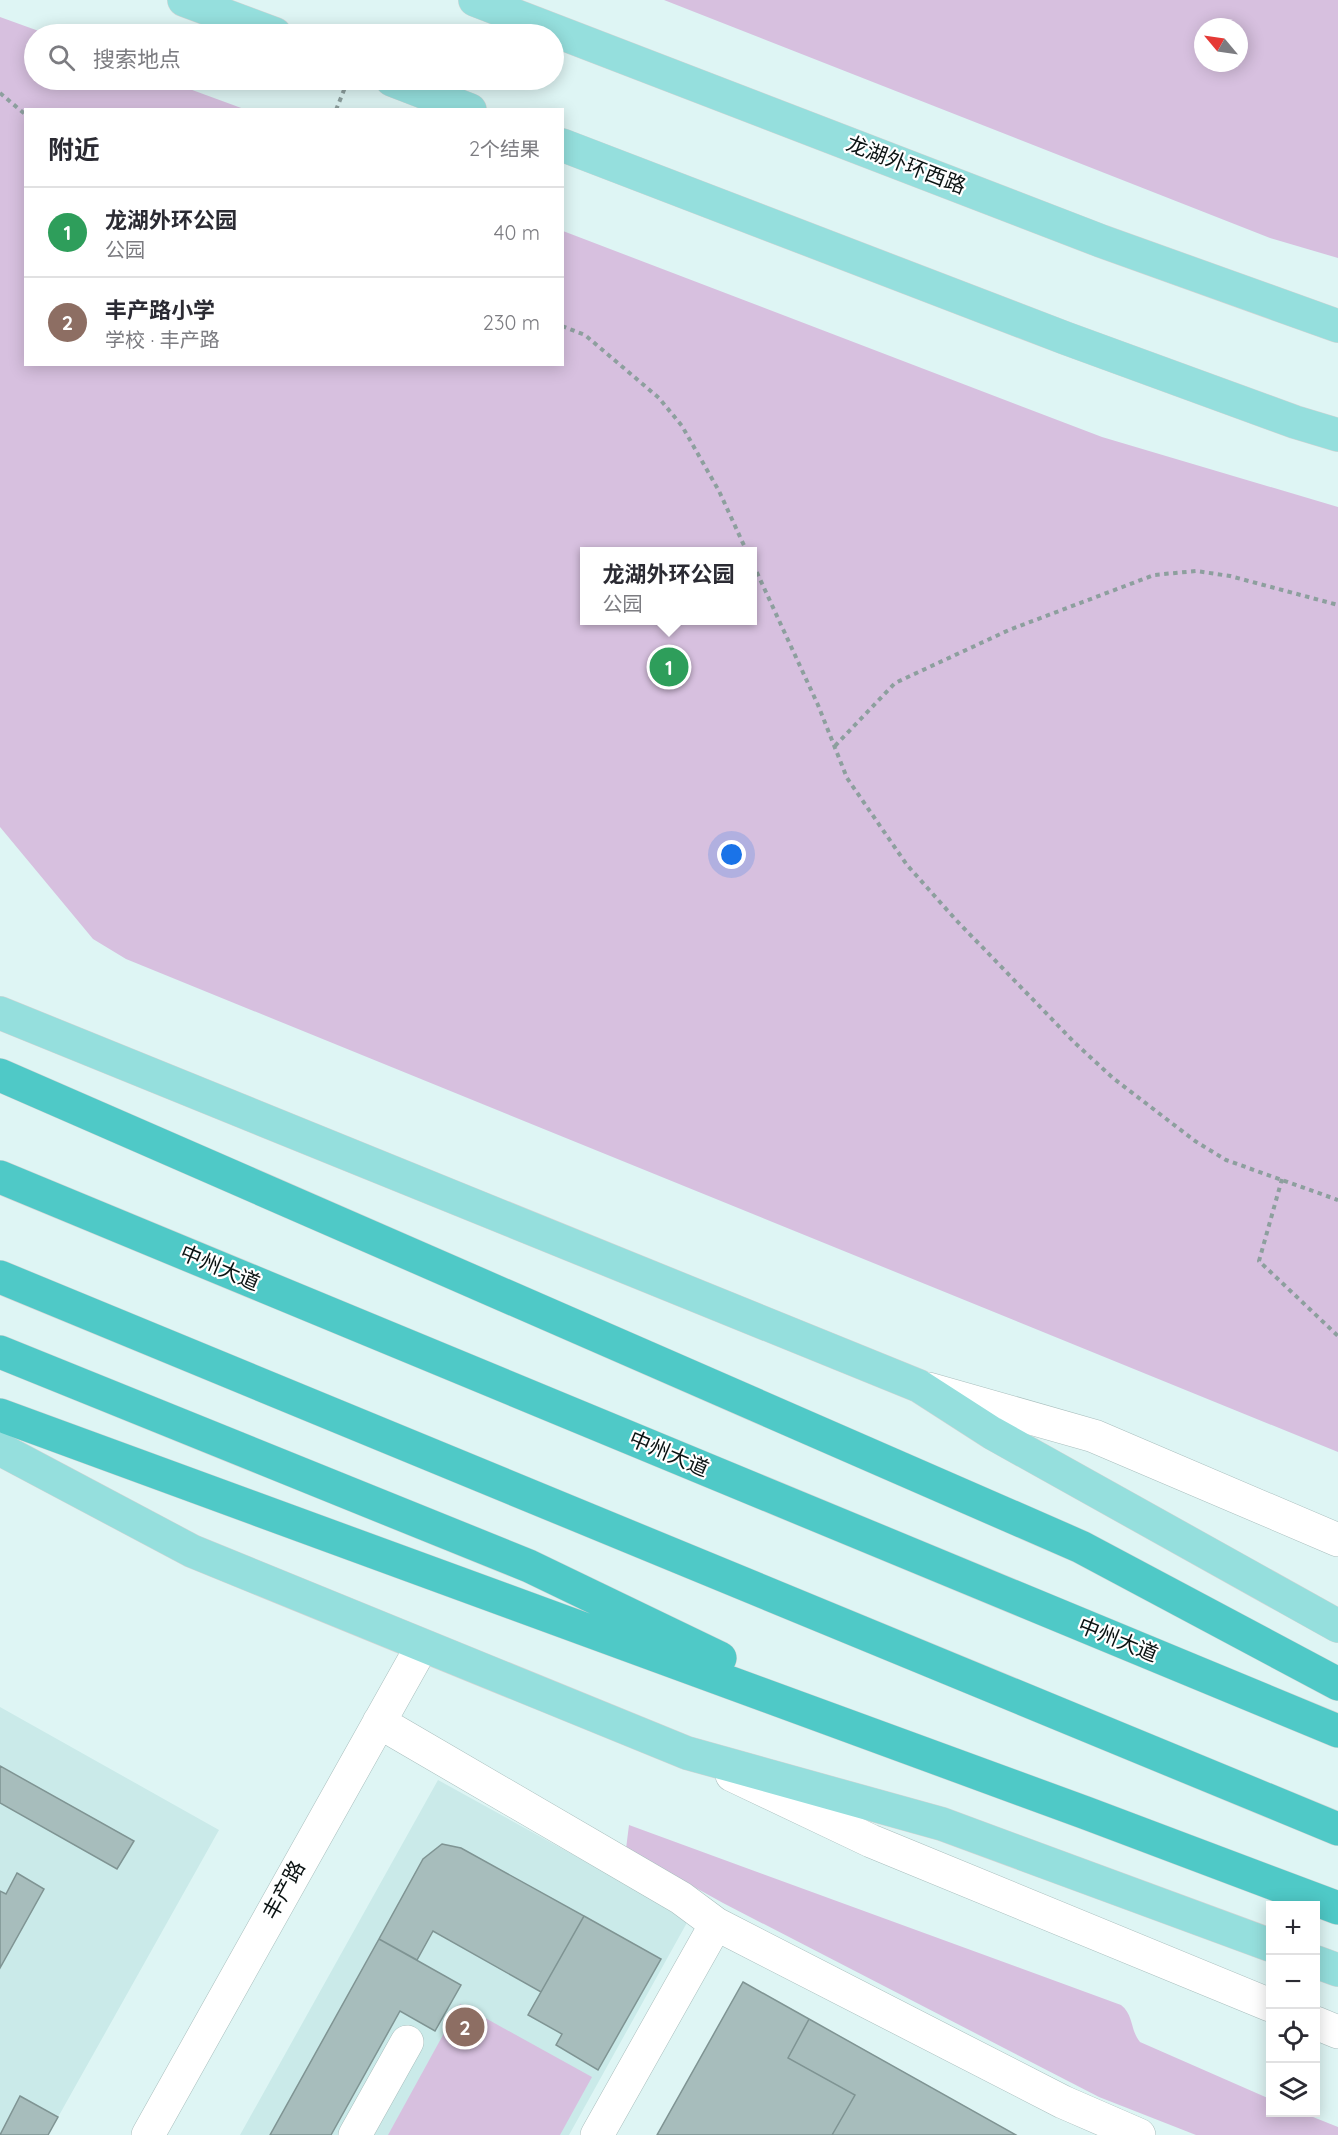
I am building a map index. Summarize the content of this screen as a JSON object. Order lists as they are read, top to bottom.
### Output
{
  "streets": {
    "highway": ["中州大道"],
    "main road": ["龙湖外环西路"],
    "street": ["丰产路"]
  },
  "north": "top left",
  "page": {
    "search": "搜索地点",
    "heading": ["附近", "2个结果"],
    "list": [
      {
        "mark": "1",
        "name": "龙湖外环公园",
        "note": "公园",
        "value": "40 m"
      },
      {
        "mark": "2",
        "name": "丰产路小学",
        "note": "学校 · 丰产路",
        "value": "230 m"
      }
    ],
    "popup": ["龙湖外环公园", "公园"],
    "pins": ["1", "2"],
    "map_buttons": ["+", "−"]
  }
}
